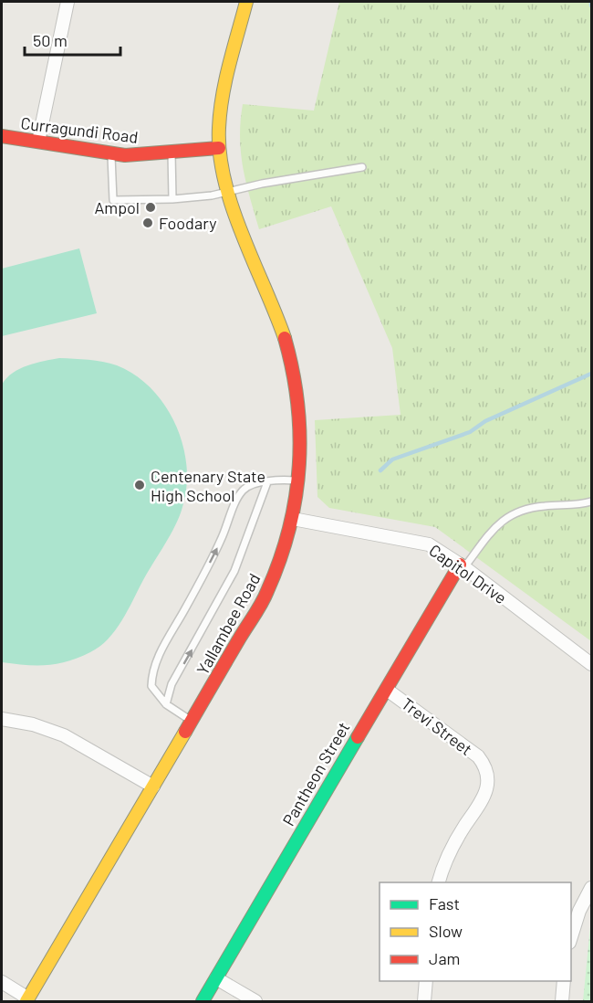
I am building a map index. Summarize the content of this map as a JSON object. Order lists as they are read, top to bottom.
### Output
{
  "streets": {
    "main road": ["Curragundi Road", "Yallambee Road", "Pantheon Street"],
    "street": ["Capitol Drive", "Trevi Street"]
  },
  "crossings": [
    ["Curragundi Road", "Yallambee Road"],
    ["Capitol Drive", "Yallambee Road"],
    ["Capitol Drive", "Pantheon Street"],
    ["Trevi Street", "Pantheon Street"]
  ],
  "places": ["Ampol", "Foodary", "Centenary State High School"],
  "legend": ["Fast", "Slow", "Jam"],
  "scale_bar": "50 m"
}
